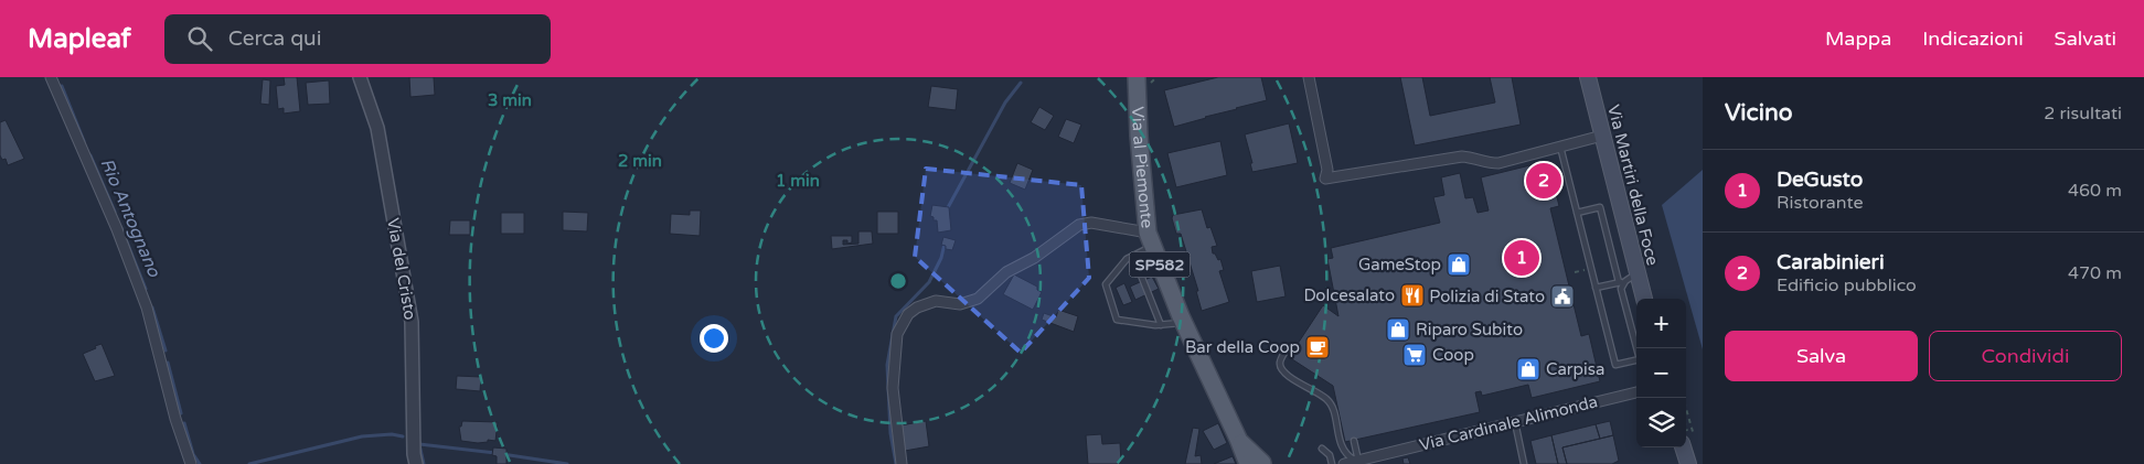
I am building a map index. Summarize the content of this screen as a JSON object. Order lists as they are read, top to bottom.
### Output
{
  "streets": {
    "main road": ["Via al Piemonte", "Via Martiri della Foce", "SP582"],
    "street": ["Via del Cristo", "Via Cardinale Alimonda"]
  },
  "water": ["Rio Antognano"],
  "places": {
    "shop": ["GameStop", "Riparo Subito", "Carpisa"],
    "restaurant": ["Dolcesalato"],
    "public building": ["Polizia di Stato"],
    "cafe": ["Bar della Coop"],
    "supermarket": ["Coop"]
  },
  "page": {
    "header": "Mapleaf",
    "search": "Cerca qui",
    "nav": ["Mappa", "Indicazioni", "Salvati"],
    "heading": ["Vicino", "2 risultati"],
    "list": [
      {
        "mark": "1",
        "name": "DeGusto",
        "note": "Ristorante",
        "value": "460 m"
      },
      {
        "mark": "2",
        "name": "Carabinieri",
        "note": "Edificio pubblico",
        "value": "470 m"
      }
    ],
    "pins": ["2", "1"],
    "map_buttons": ["+", "−"],
    "buttons": ["Salva", "Condividi"]
  },
  "rings": ["3 min", "2 min", "1 min"]
}
